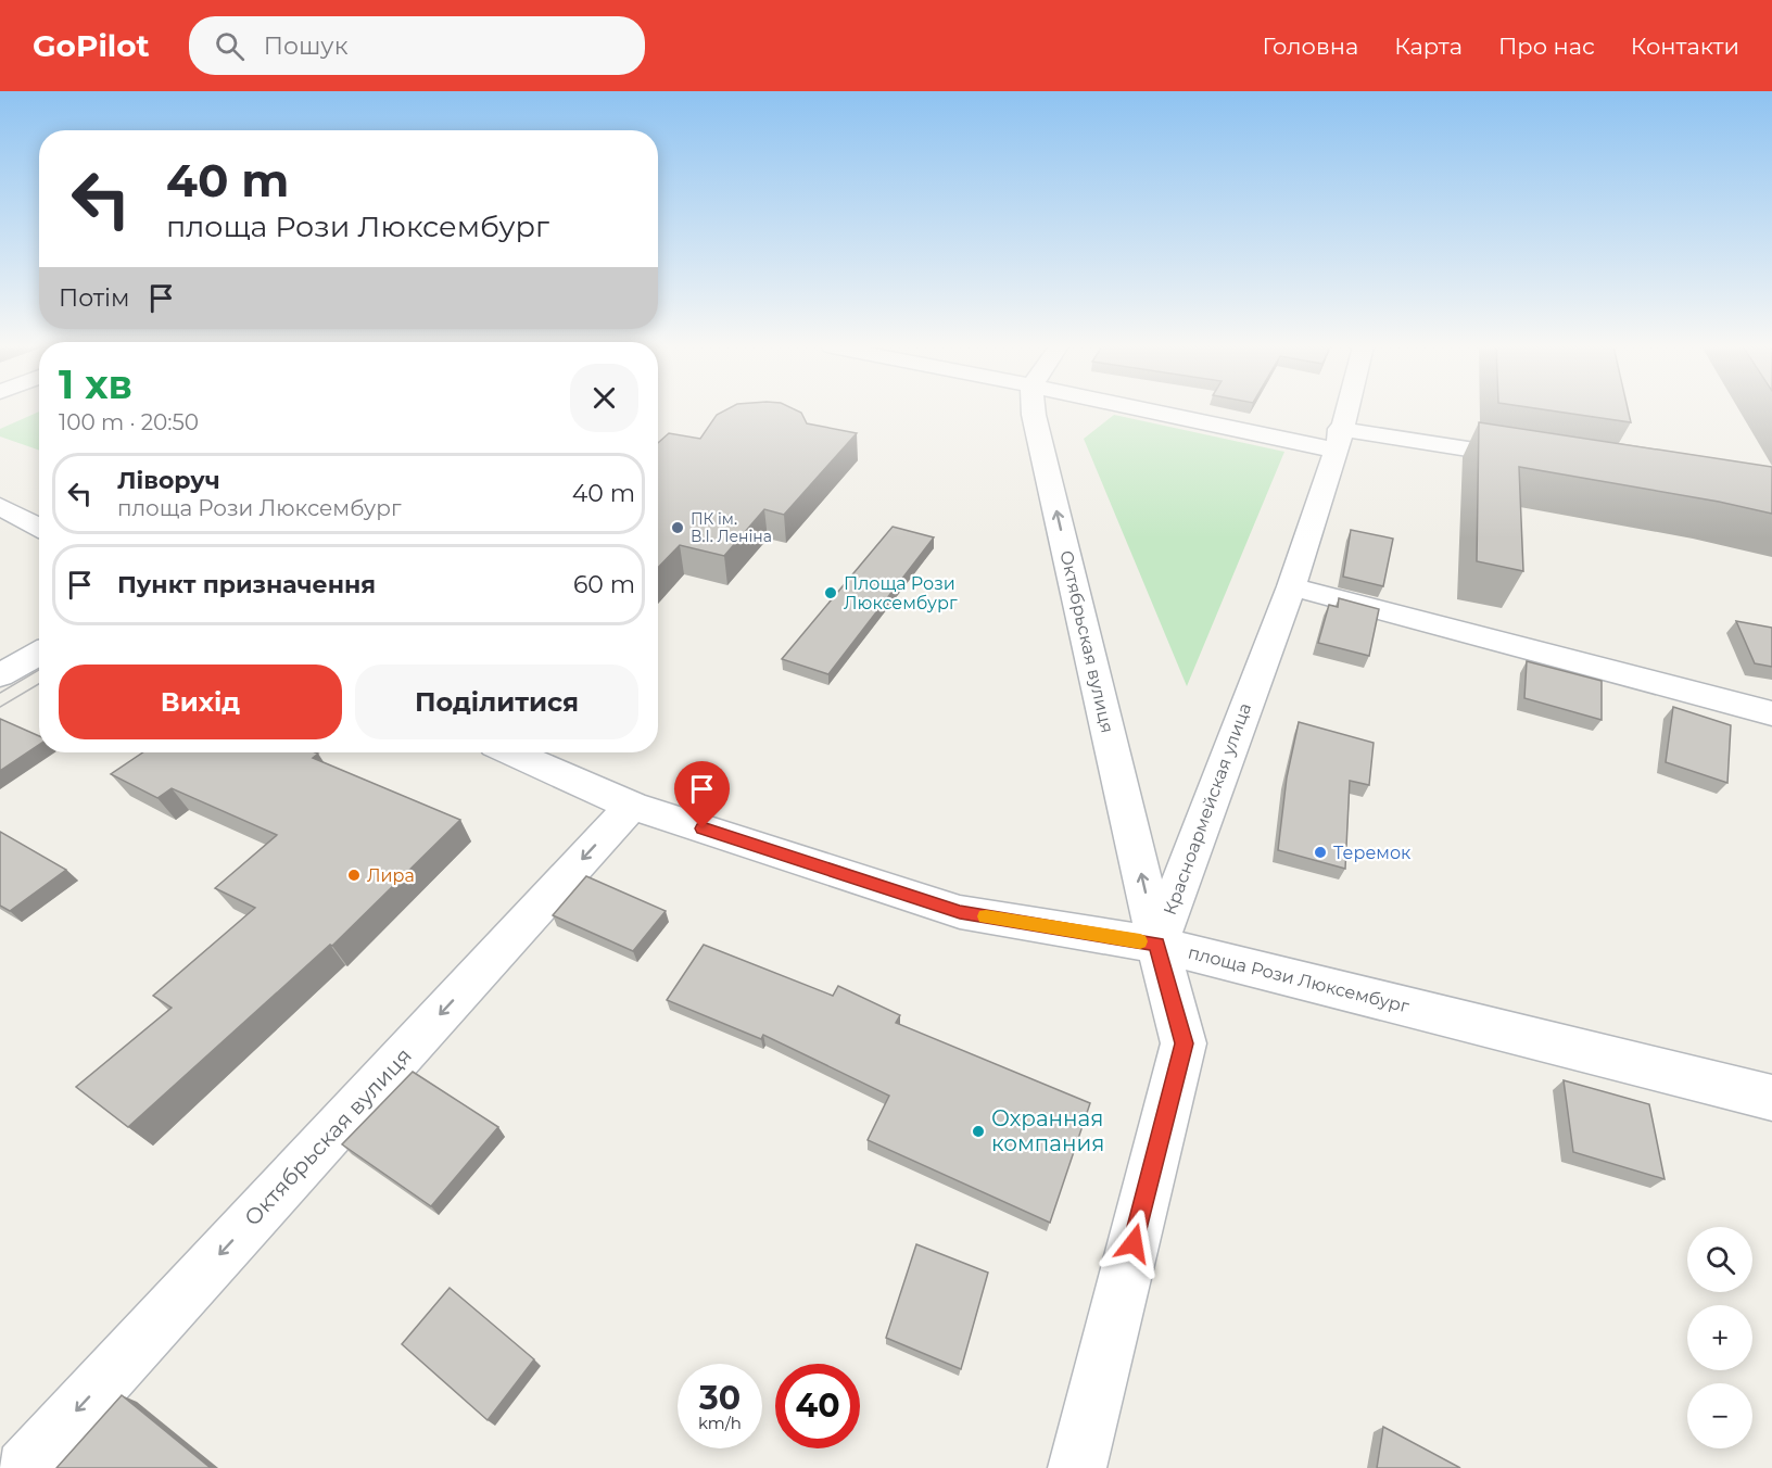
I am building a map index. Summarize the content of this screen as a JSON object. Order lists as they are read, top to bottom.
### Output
{
  "streets": {
    "street": ["Октябрьская вулиця", "Красноармейская улица", "площа Рози Люксембург"]
  },
  "crossings": [
    ["Октябрьская вулиця", "Красноармейская улица"],
    ["Октябрьская вулиця", "площа Рози Люксембург"],
    ["Красноармейская улица", "площа Рози Люксембург"]
  ],
  "places": [
    "ПК ім. В.І. Леніна",
    "Площа Рози Люксембург",
    "Теремок",
    "Лира",
    "Охранная компания"
  ],
  "page": {
    "header": "GoPilot",
    "search": "Пошук",
    "nav": [
      "Головна",
      "Карта",
      "Про нас",
      "Контакти"
    ],
    "turn": ["40 m", "площа Рози Люксембург"],
    "then": "Потім",
    "heading": ["1 хв", "100 m · 20:50"],
    "list": [
      {
        "name": "Ліворуч",
        "note": "площа Рози Люксембург",
        "value": "40 m"
      },
      {
        "name": "Пункт призначення",
        "value": "60 m"
      }
    ],
    "buttons": ["Вихід", "Поділитися"],
    "map_buttons": ["+", "−"],
    "speed": "30 km/h",
    "limit": "40"
  }
}
